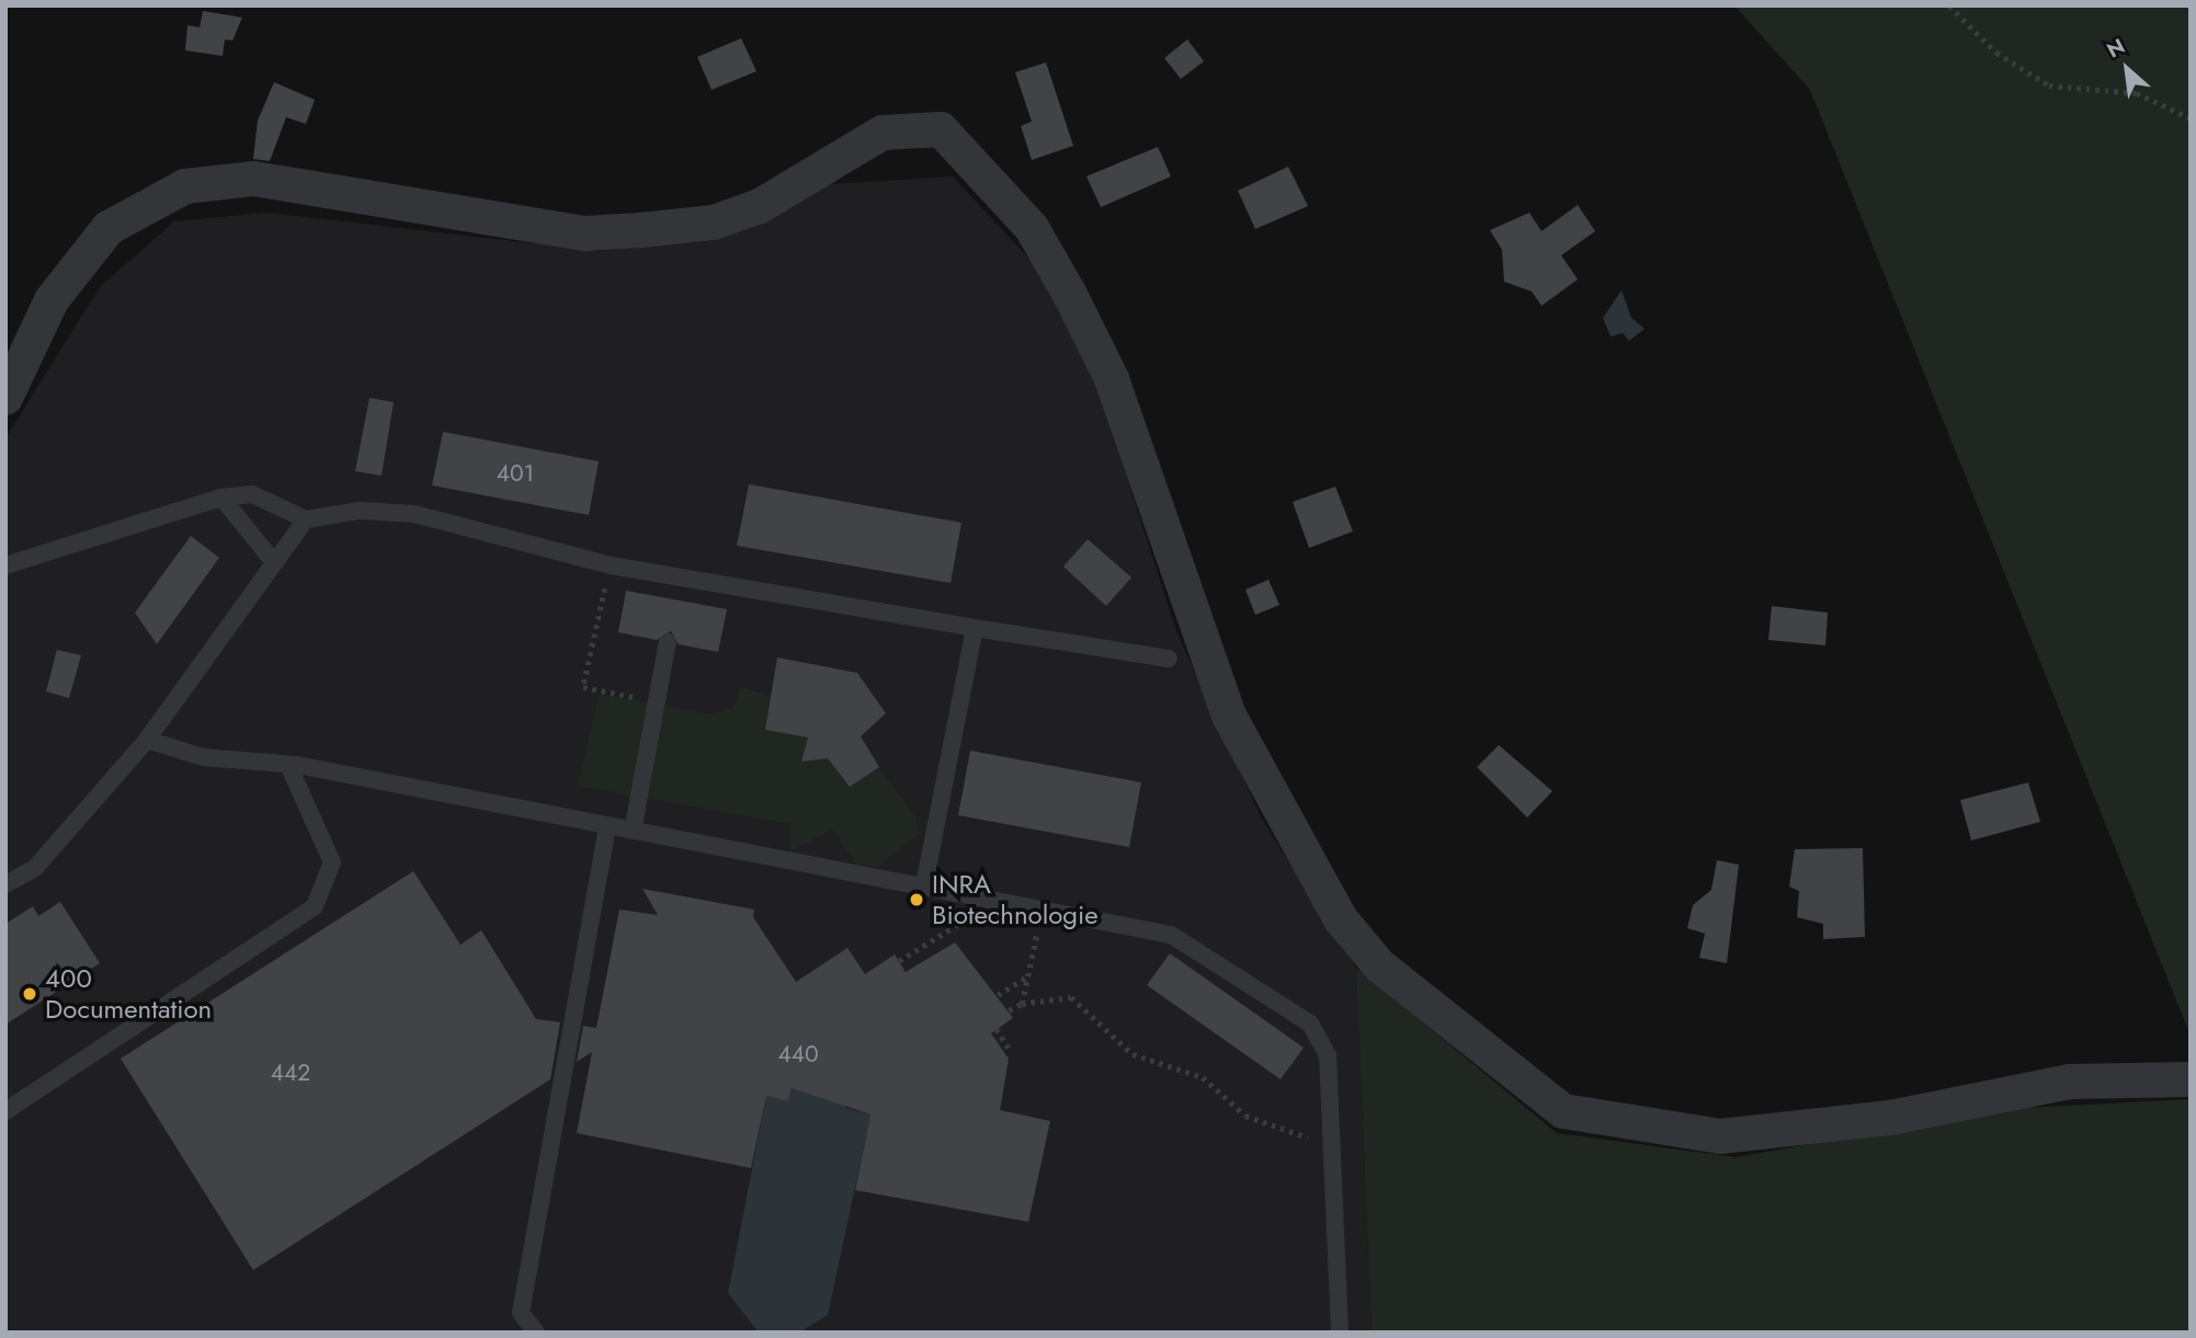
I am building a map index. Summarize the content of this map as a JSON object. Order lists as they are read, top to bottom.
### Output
{
  "places": ["INRA Biotechnologie", "400 Documentation"],
  "house_numbers": ["401", "440", "442"],
  "north": "top left"
}
